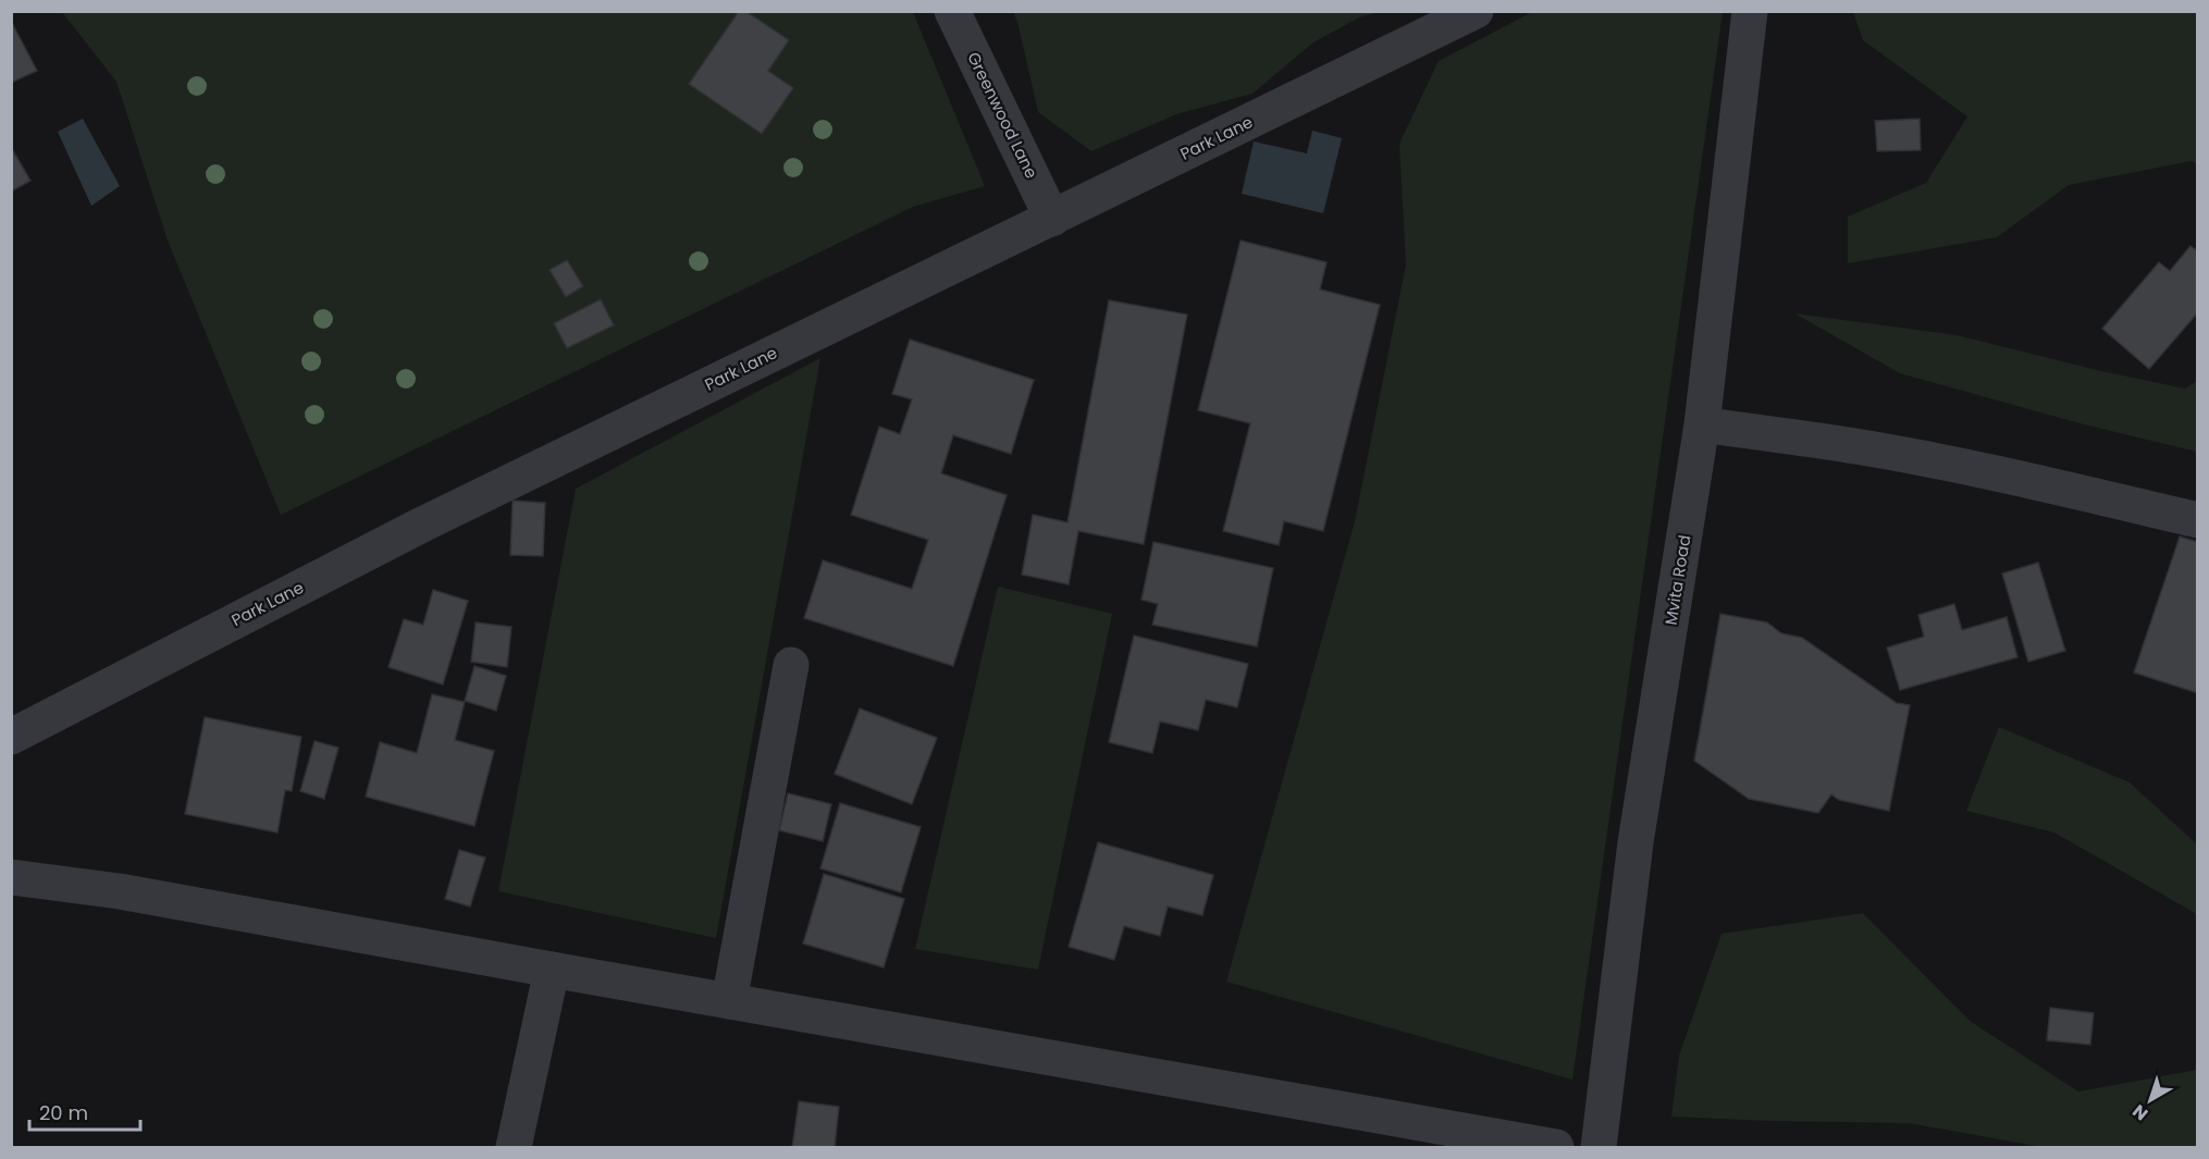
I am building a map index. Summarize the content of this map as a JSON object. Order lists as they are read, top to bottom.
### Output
{
  "streets": {
    "street": ["Greenwood Lane", "Park Lane", "Mvita Road"]
  },
  "crossings": [
    ["Greenwood Lane", "Park Lane"]
  ],
  "scale_bar": "20 m",
  "north": "bottom left"
}
